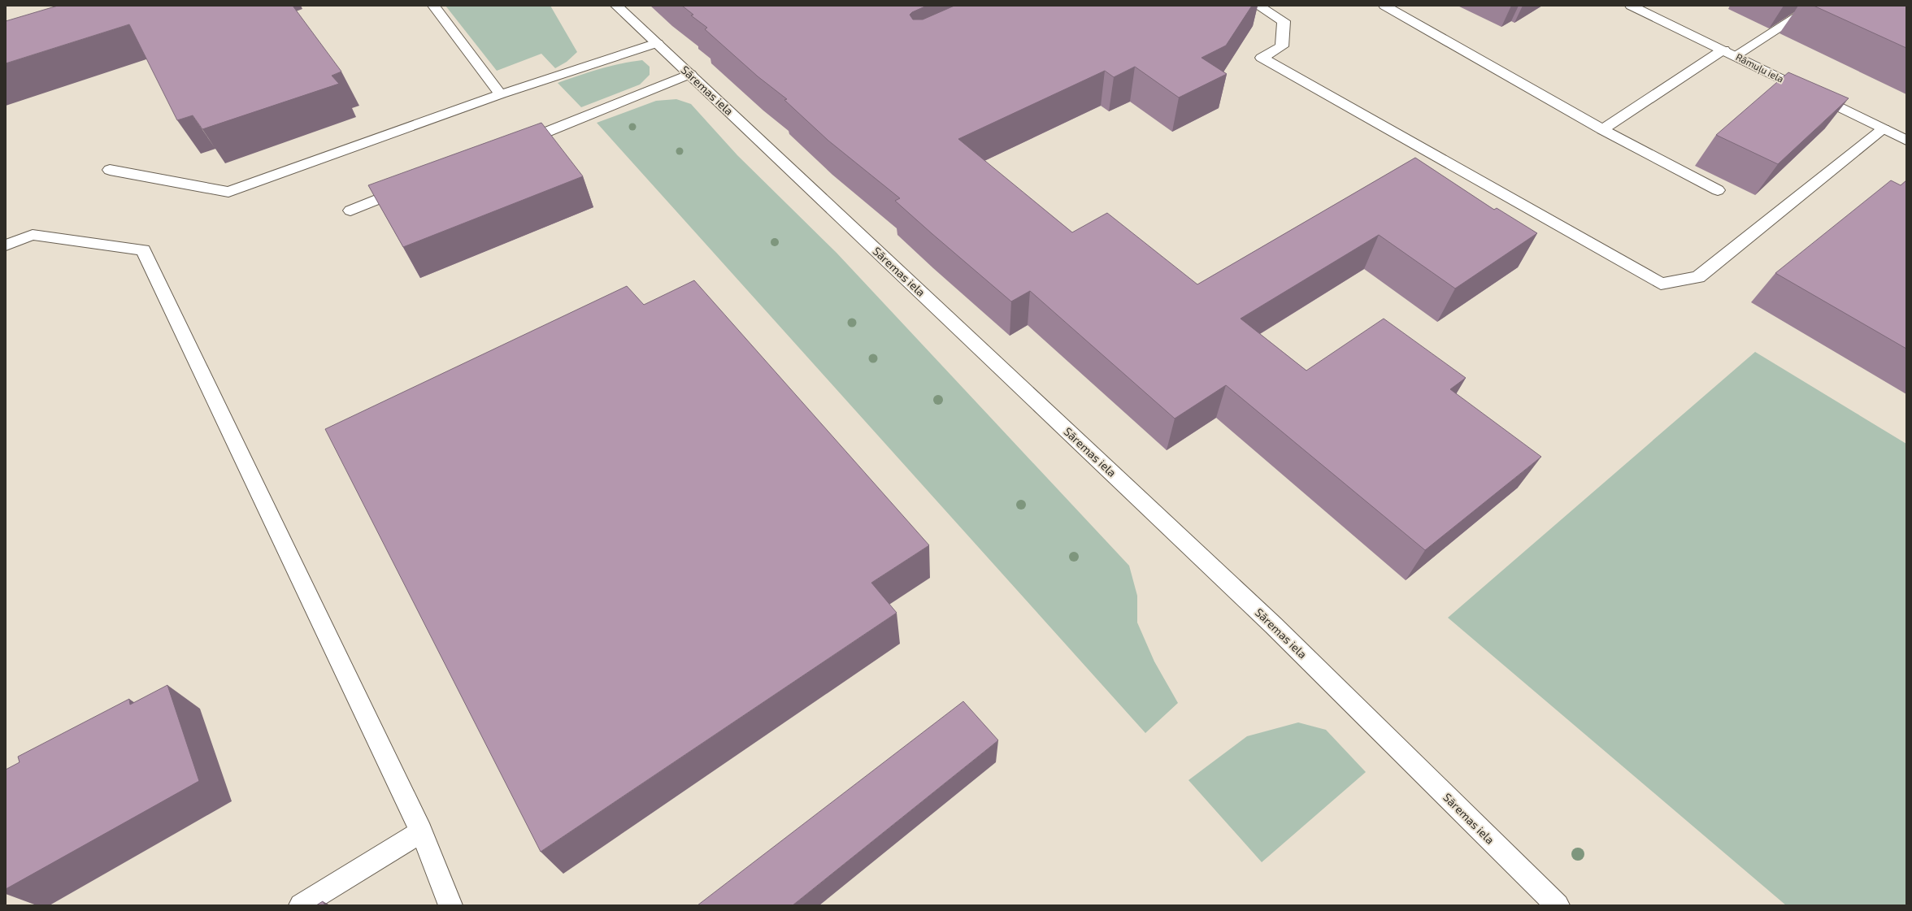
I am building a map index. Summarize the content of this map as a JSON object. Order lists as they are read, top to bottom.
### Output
{
  "streets": {
    "street": ["Rāmuļu iela", "Sāremas iela"]
  }
}
